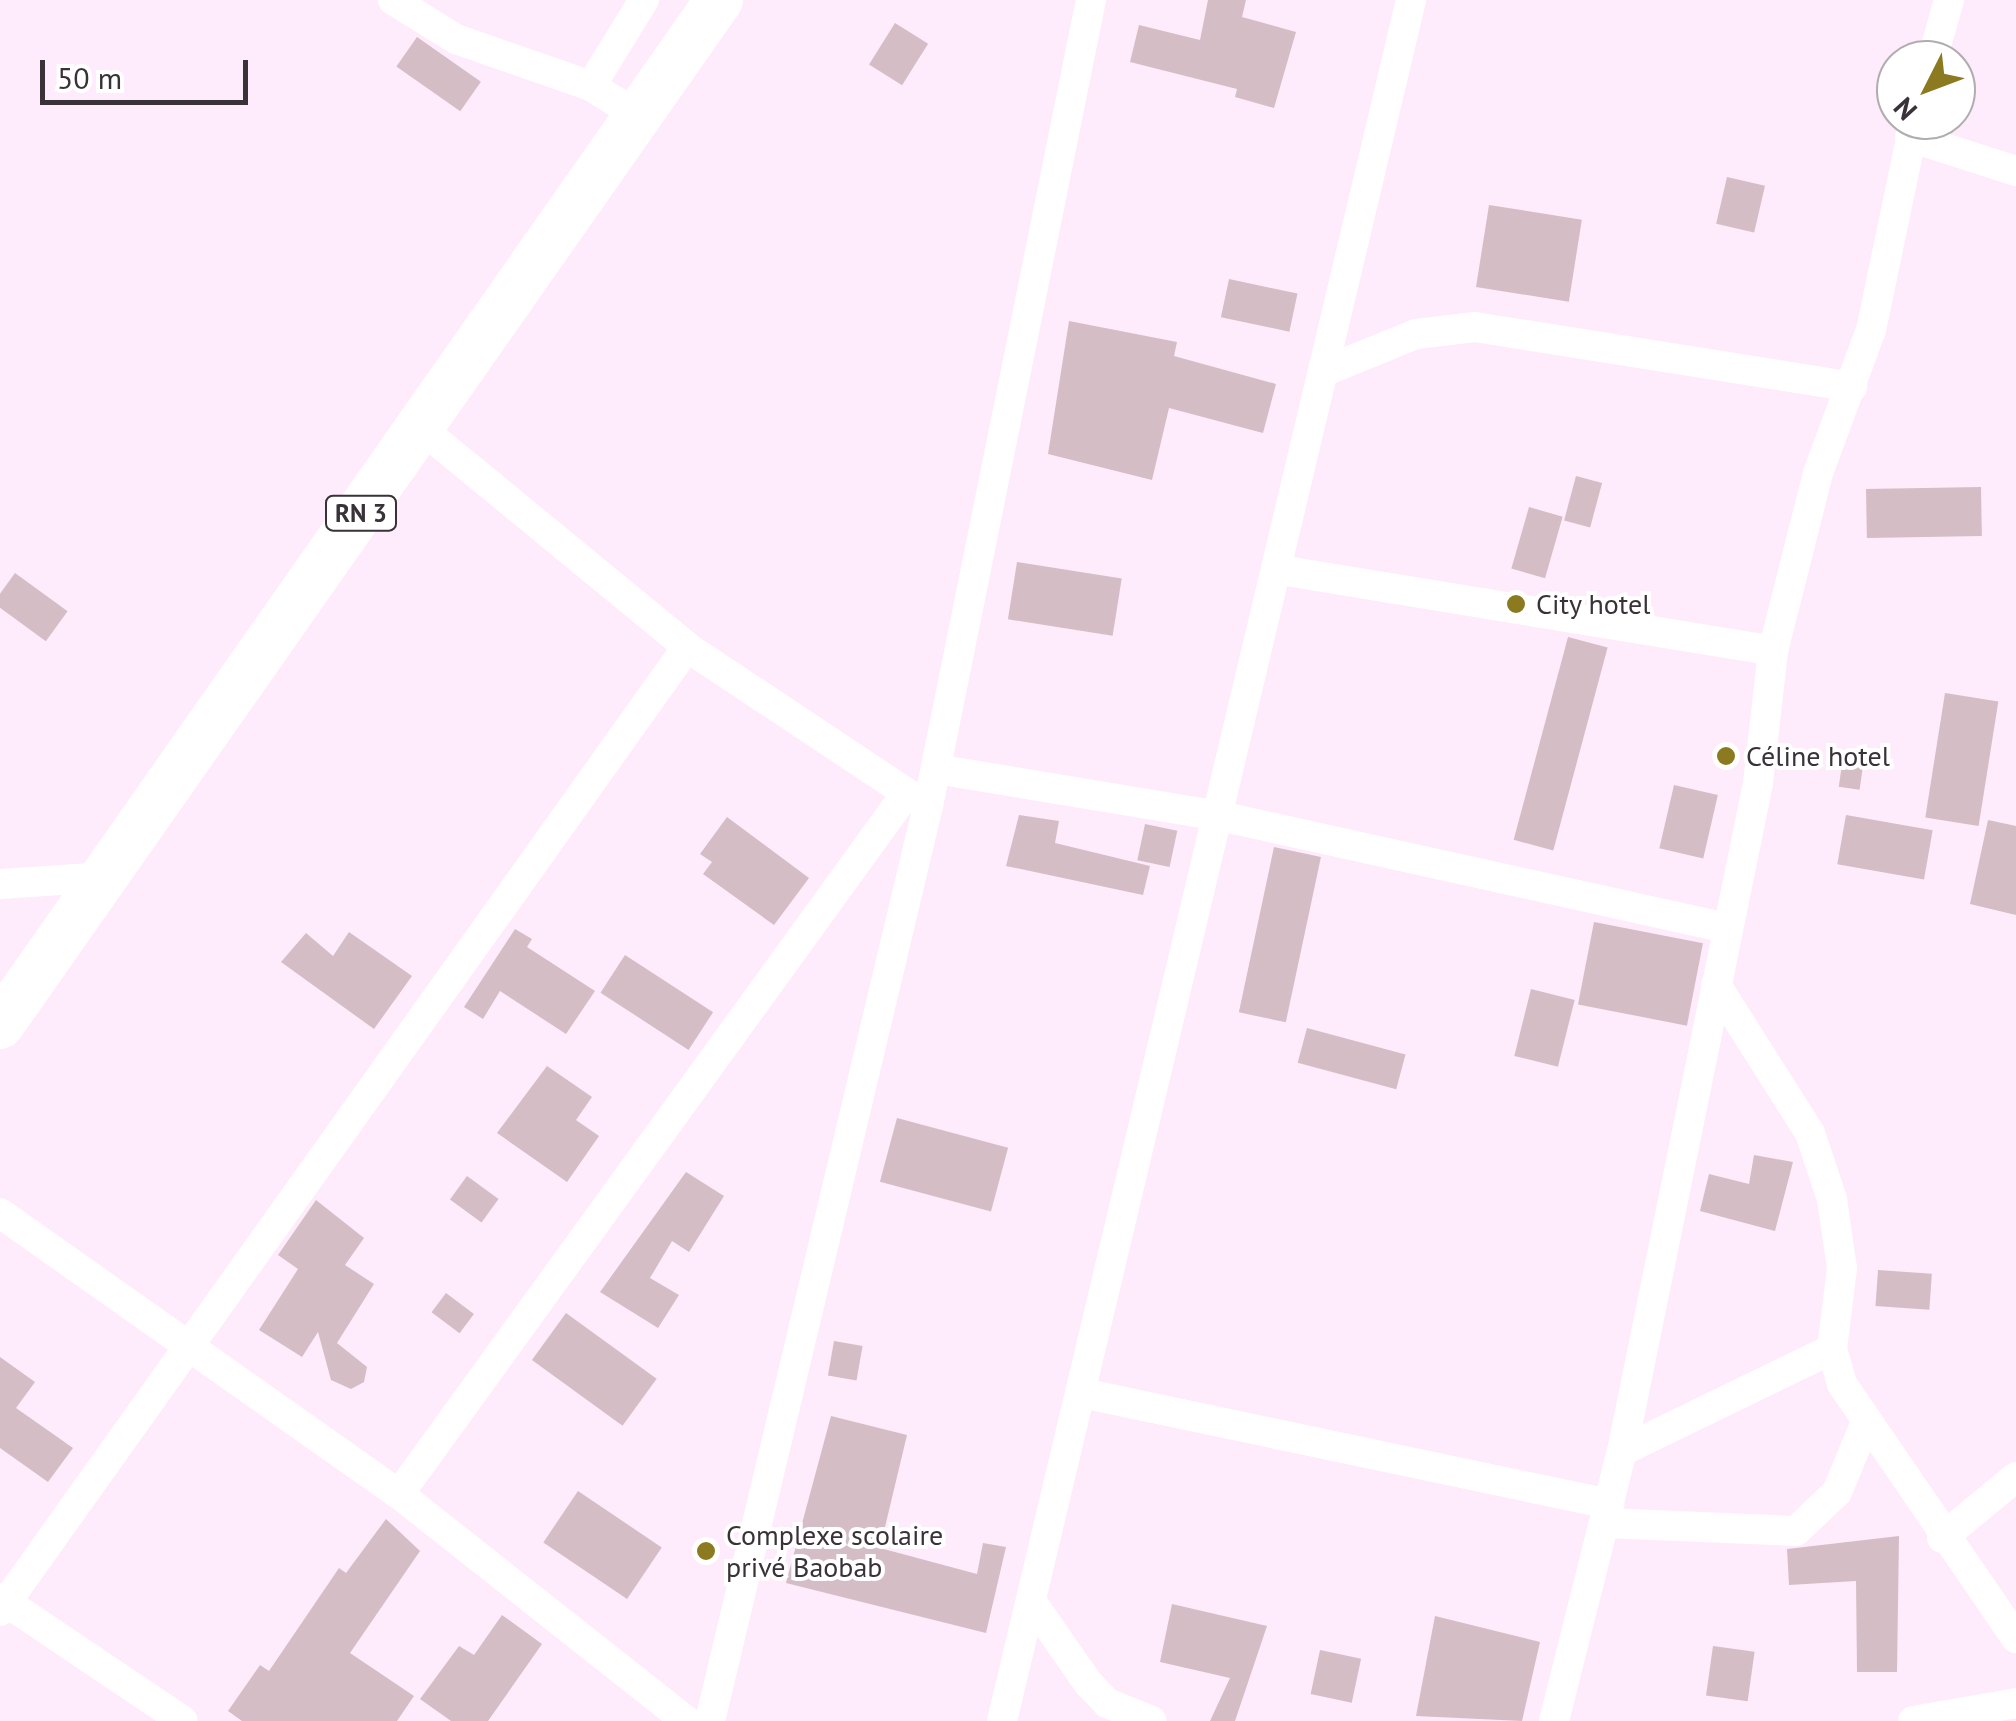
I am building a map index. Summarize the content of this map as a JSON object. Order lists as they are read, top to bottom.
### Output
{
  "streets": {
    "main road": ["RN 3"]
  },
  "places": ["City hotel", "Céline hotel", "Complexe scolaire privé Baobab"],
  "scale_bar": "50 m",
  "north": "bottom left"
}
